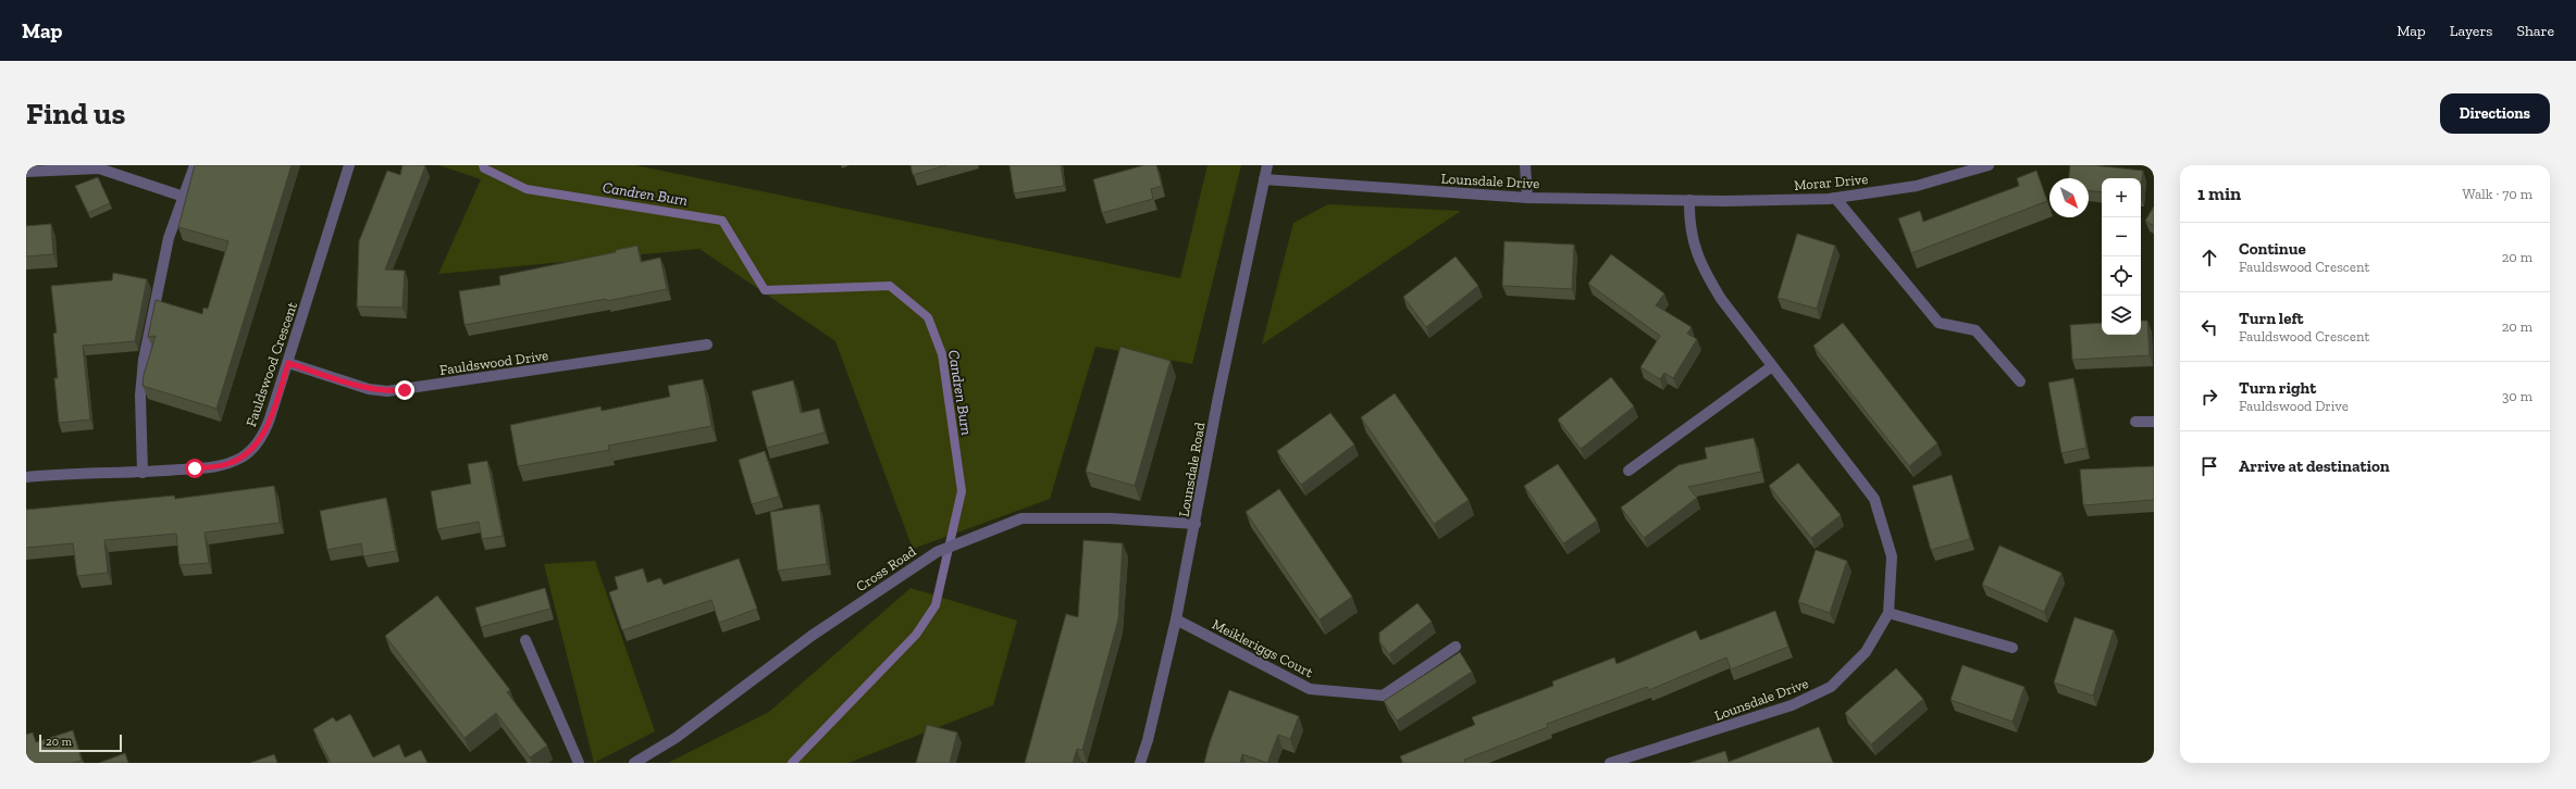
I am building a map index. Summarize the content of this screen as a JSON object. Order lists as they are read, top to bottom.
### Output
{
  "streets": {
    "street": [
      "Lounsdale Drive",
      "Morar Drive",
      "Fauldswood Drive",
      "Fauldswood Crescent",
      "Lounsdale Road",
      "Cross Road",
      "Meikleriggs Court"
    ]
  },
  "crossings": [
    ["Lounsdale Drive", "Morar Drive"],
    ["Lounsdale Drive", "Lounsdale Road"],
    ["Fauldswood Drive", "Fauldswood Crescent"],
    ["Lounsdale Road", "Cross Road"],
    ["Lounsdale Road", "Meikleriggs Court"]
  ],
  "water": ["Candren Burn"],
  "scale_bar": "20 m",
  "north": "bottom right",
  "page": {
    "header": "Map",
    "nav": ["Map", "Layers", "Share"],
    "buttons": "Directions",
    "title": "Find us",
    "heading": ["1 min", "Walk · 70 m"],
    "map_buttons": ["+", "−"],
    "list": [
      ["Continue", "Fauldswood Crescent", "20 m"],
      ["Turn left", "Fauldswood Crescent", "20 m"],
      ["Turn right", "Fauldswood Drive", "30 m"],
      "Arrive at destination"
    ],
    "scale": "20 m"
  }
}
